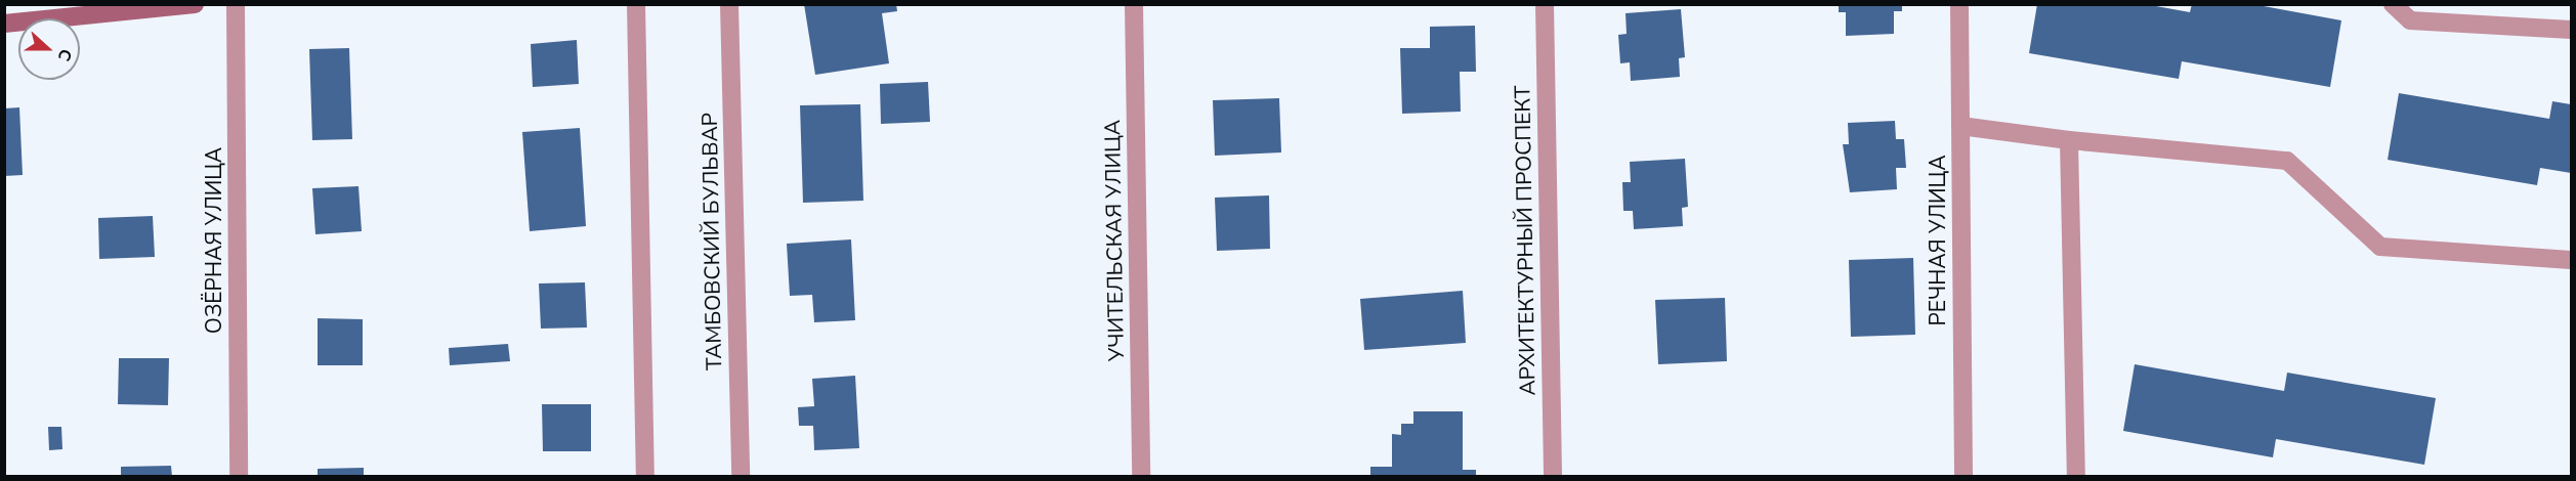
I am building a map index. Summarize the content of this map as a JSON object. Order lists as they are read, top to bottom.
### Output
{
  "streets": {
    "street": [
      "ОЗЁРНАЯ УЛИЦА",
      "УЧИТЕЛЬСКАЯ УЛИЦА",
      "АРХИТЕКТУРНЫЙ ПРОСПЕКТ",
      "РЕЧНАЯ УЛИЦА",
      "ТАМБОВСКИЙ БУЛЬВАР"
    ]
  },
  "north": "right"
}
